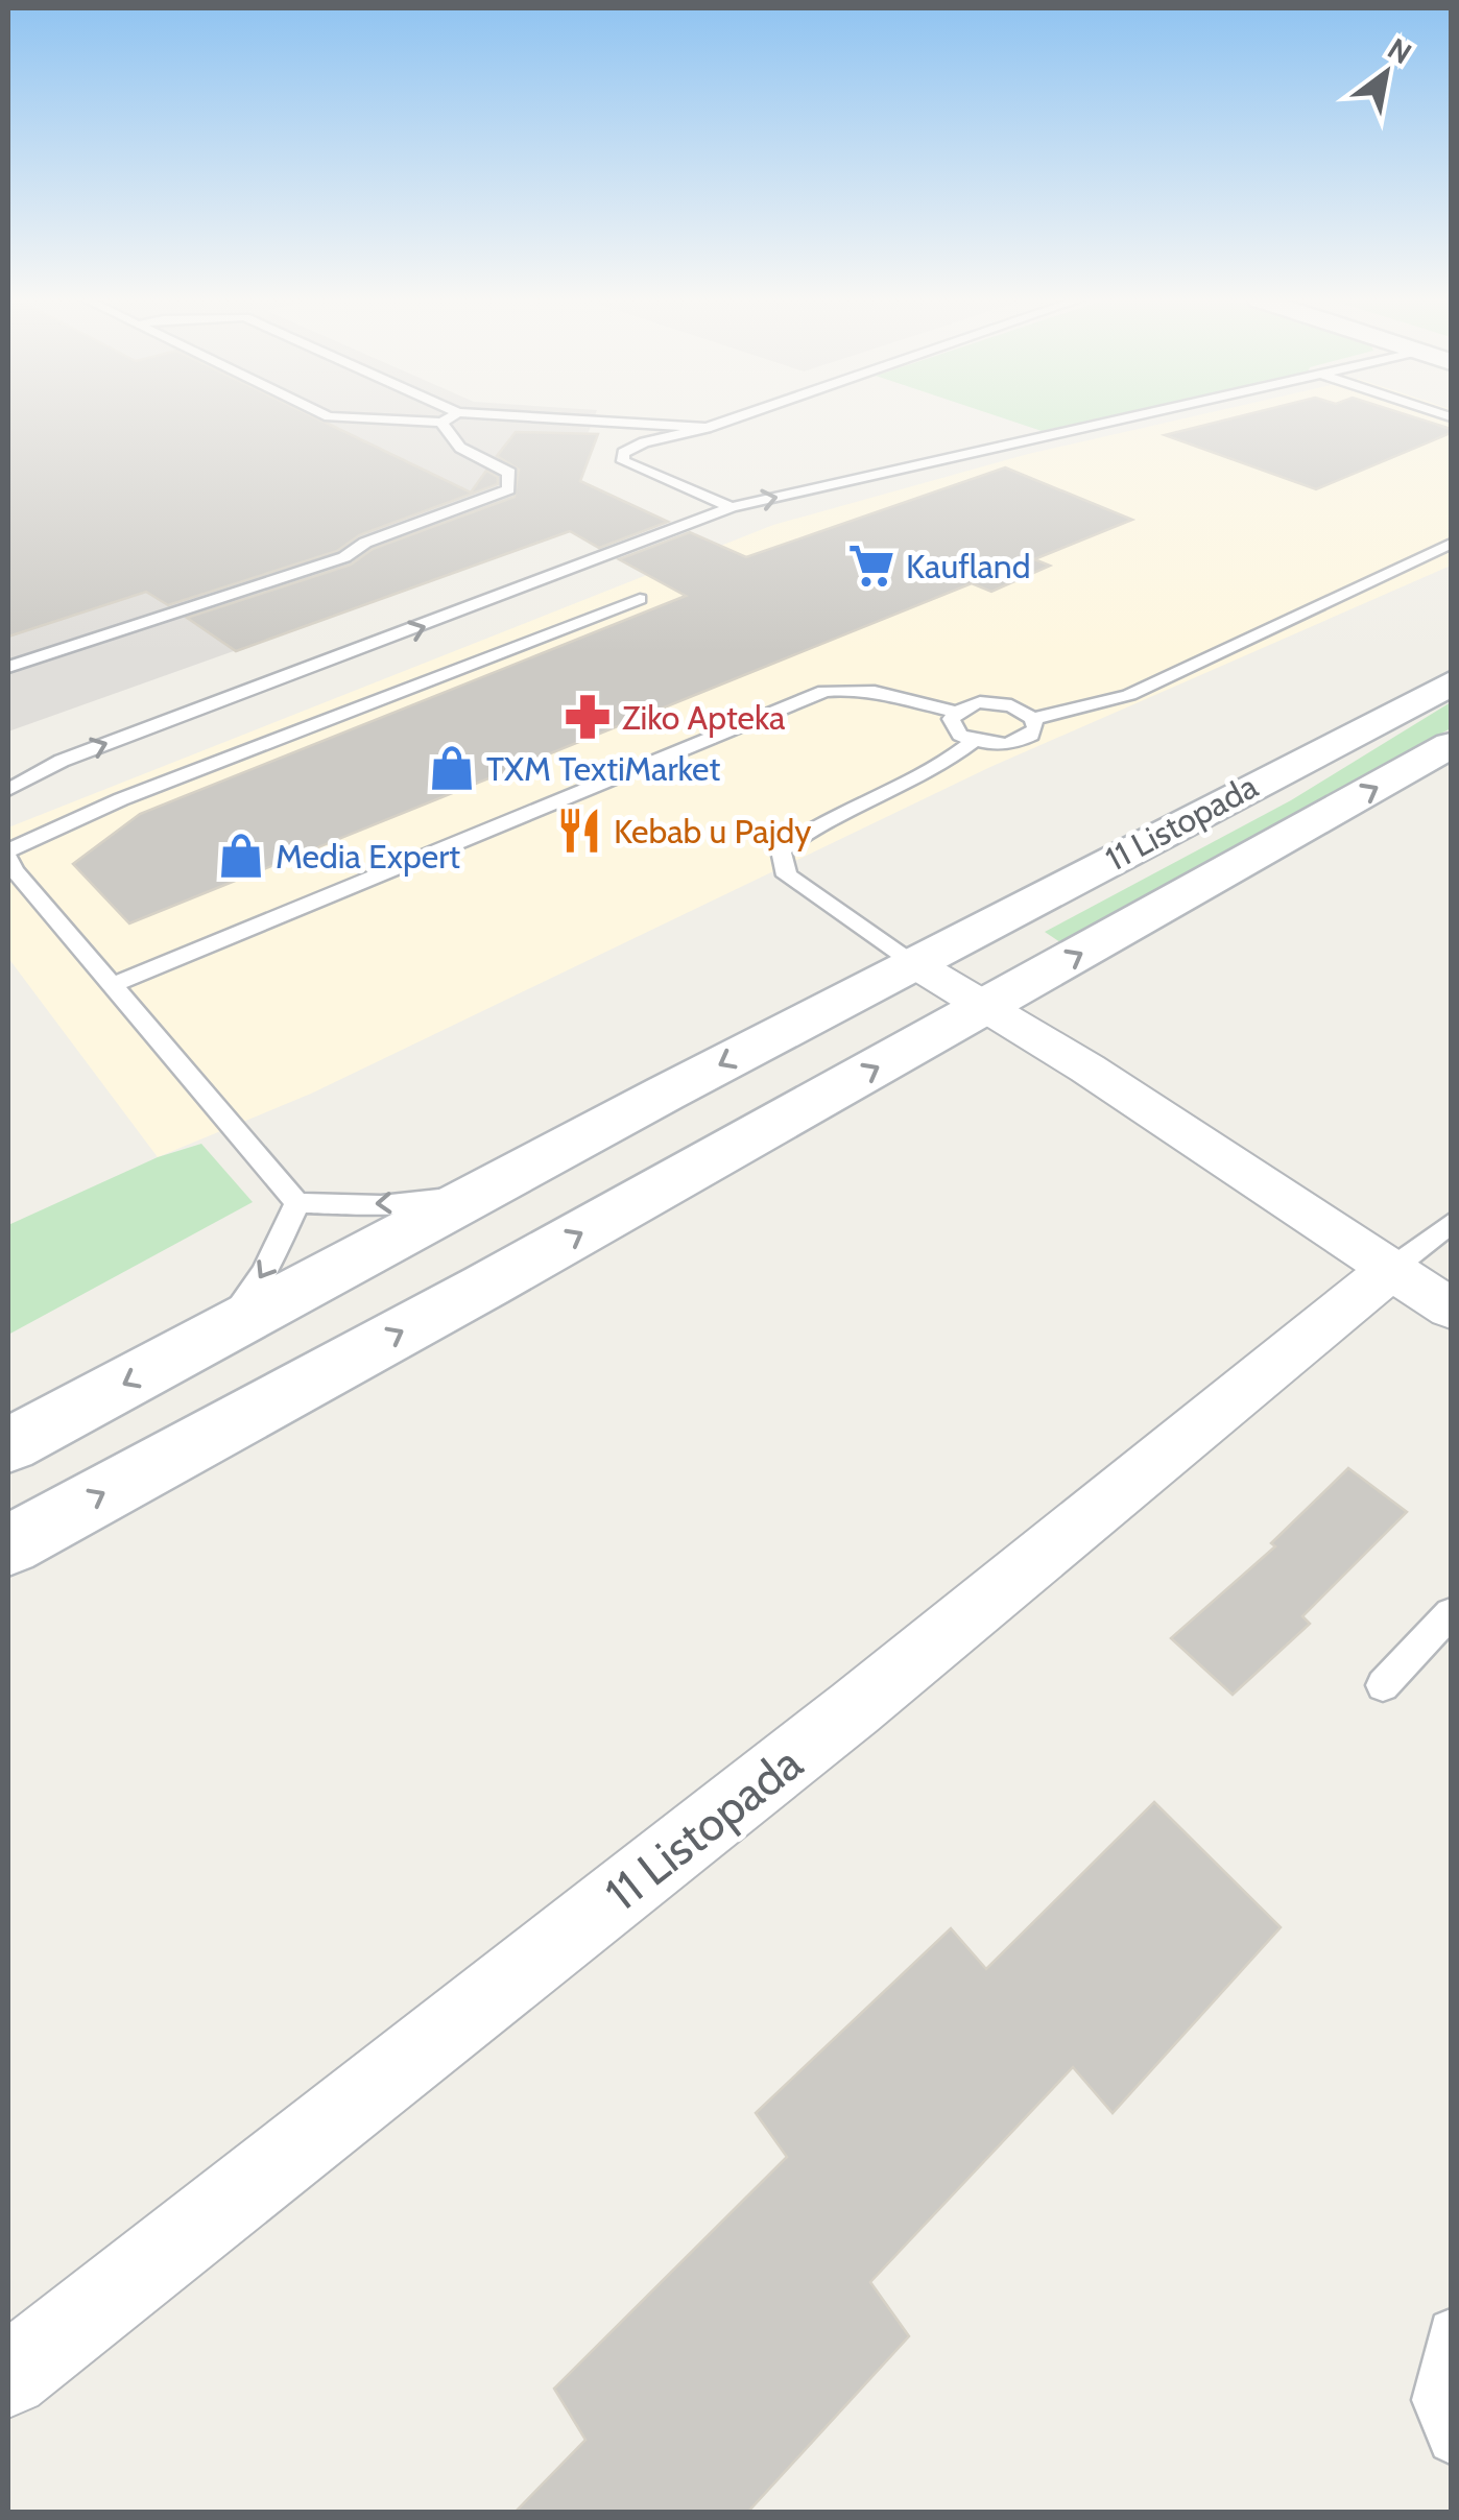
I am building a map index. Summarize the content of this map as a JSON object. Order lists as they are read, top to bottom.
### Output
{
  "streets": {
    "main road": ["11 Listopada"]
  },
  "places": {
    "supermarket": ["Kaufland"],
    "pharmacy": ["Ziko Apteka"],
    "shop": ["TXM TextiMarket", "Media Expert"],
    "restaurant": ["Kebab u Pajdy"]
  },
  "north": "top right"
}
